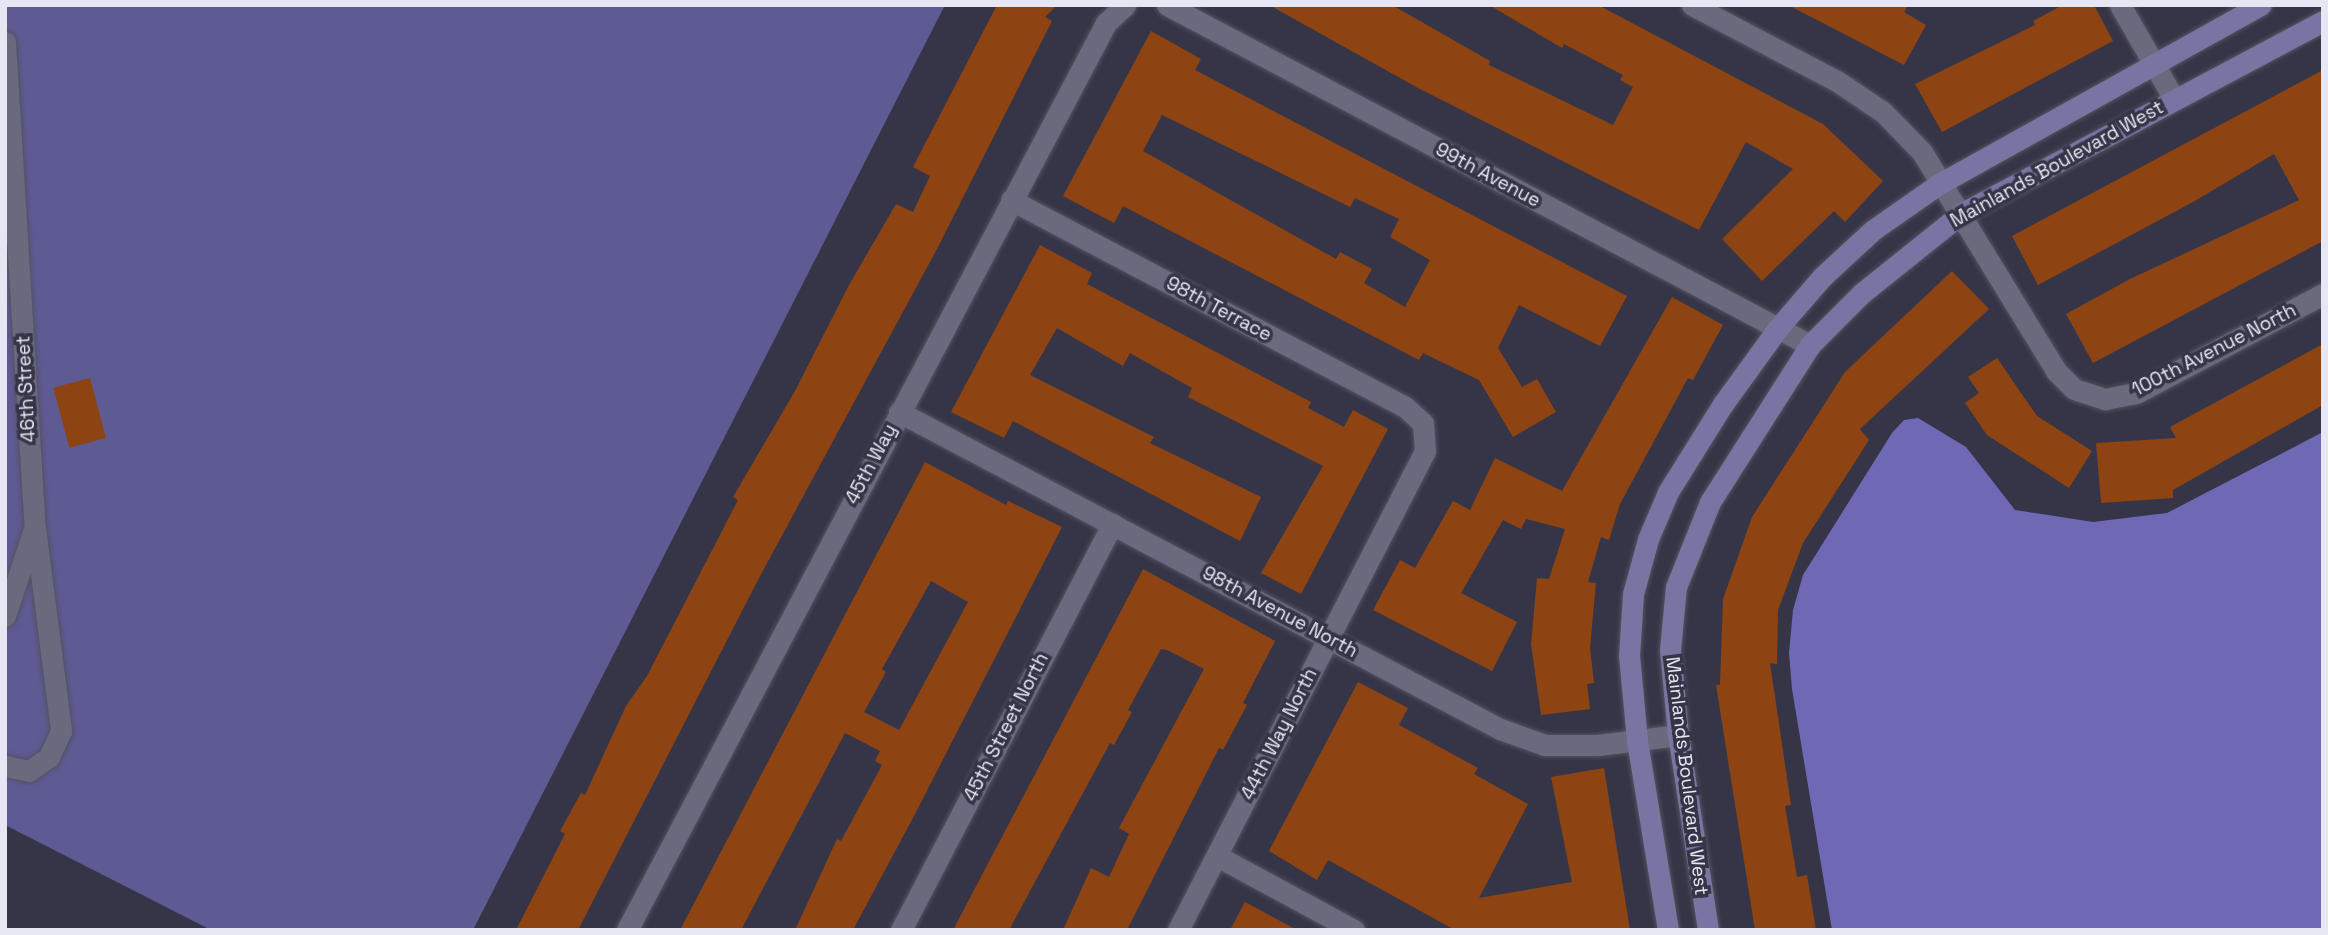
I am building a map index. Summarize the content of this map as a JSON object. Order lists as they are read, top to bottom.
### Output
{
  "streets": {
    "street": [
      "Mainlands Boulevard West",
      "99th Avenue",
      "98th Terrace",
      "100th Avenue North",
      "46th Street",
      "45th Way",
      "98th Avenue North",
      "45th Street North",
      "44th Way North"
    ]
  },
  "crossings": [
    ["Mainlands Boulevard West", "99th Avenue"],
    ["Mainlands Boulevard West", "100th Avenue North"],
    ["Mainlands Boulevard West", "98th Avenue North"],
    ["98th Terrace", "45th Way"],
    ["98th Terrace", "44th Way North"],
    ["45th Way", "98th Avenue North"],
    ["98th Avenue North", "45th Street North"],
    ["98th Avenue North", "44th Way North"]
  ]
}
